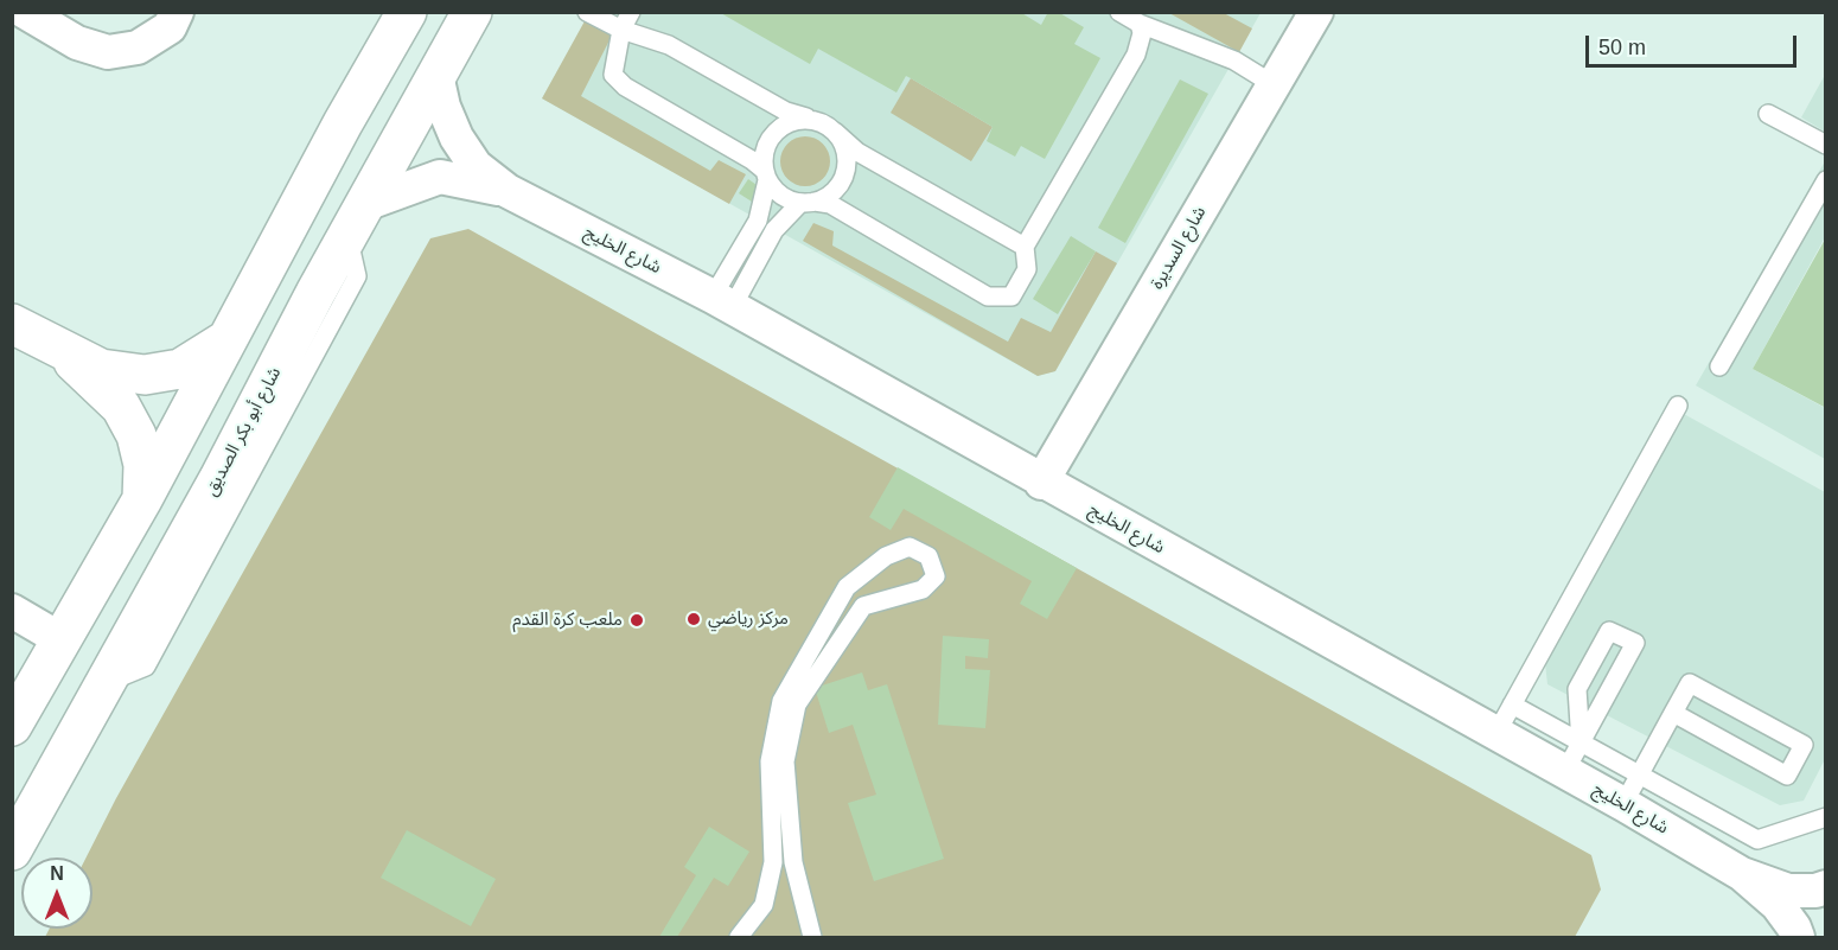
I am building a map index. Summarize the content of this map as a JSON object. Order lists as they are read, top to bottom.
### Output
{
  "streets": {
    "street": ["شارع السديرة", "شارع الخليج", "شارع أبو بكر الصديق"]
  },
  "crossings": [
    ["شارع السديرة", "شارع الخليج"],
    ["شارع الخليج", "شارع أبو بكر الصديق"]
  ],
  "places": ["مركز رياضي", "ملعب كرة القدم"],
  "scale_bar": "50 m",
  "north": "top"
}
